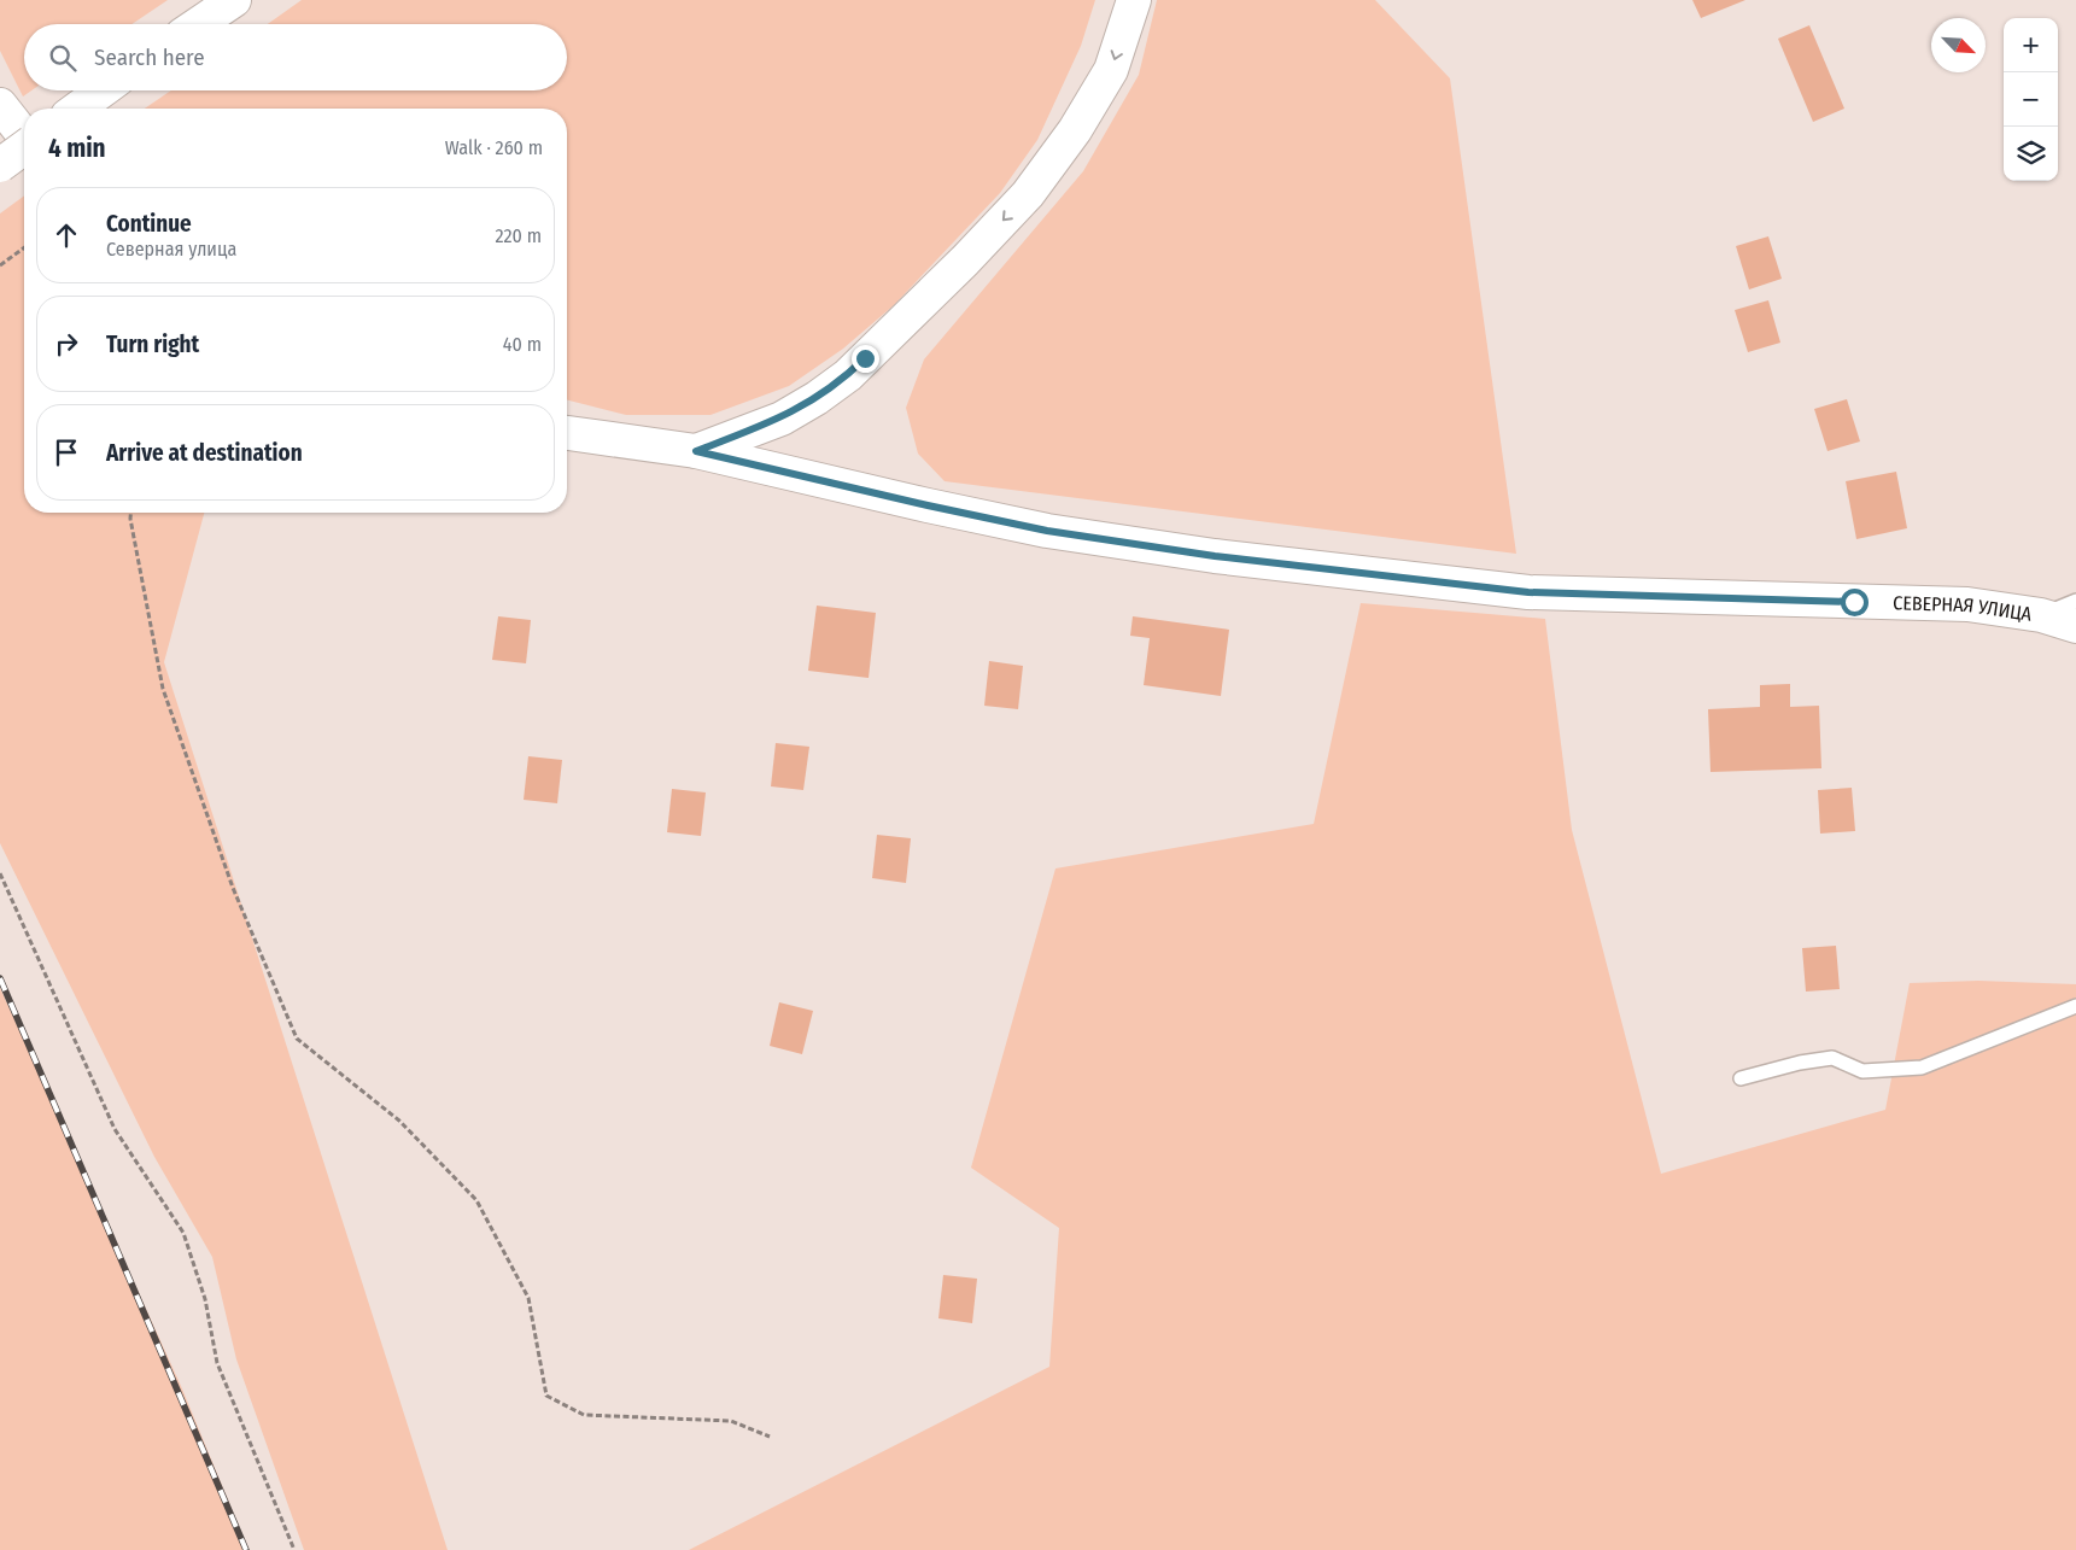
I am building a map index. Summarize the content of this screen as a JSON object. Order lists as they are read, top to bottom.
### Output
{
  "streets": {
    "main road": ["СЕВЕРНАЯ УЛИЦА"]
  },
  "north": "bottom right",
  "page": {
    "map_buttons": ["+", "−"],
    "search": "Search here",
    "heading": ["4 min", "Walk · 260 m"],
    "list": [
      ["Continue", "Северная улица", "220 m"],
      ["Turn right", "40 m"],
      "Arrive at destination"
    ]
  }
}
